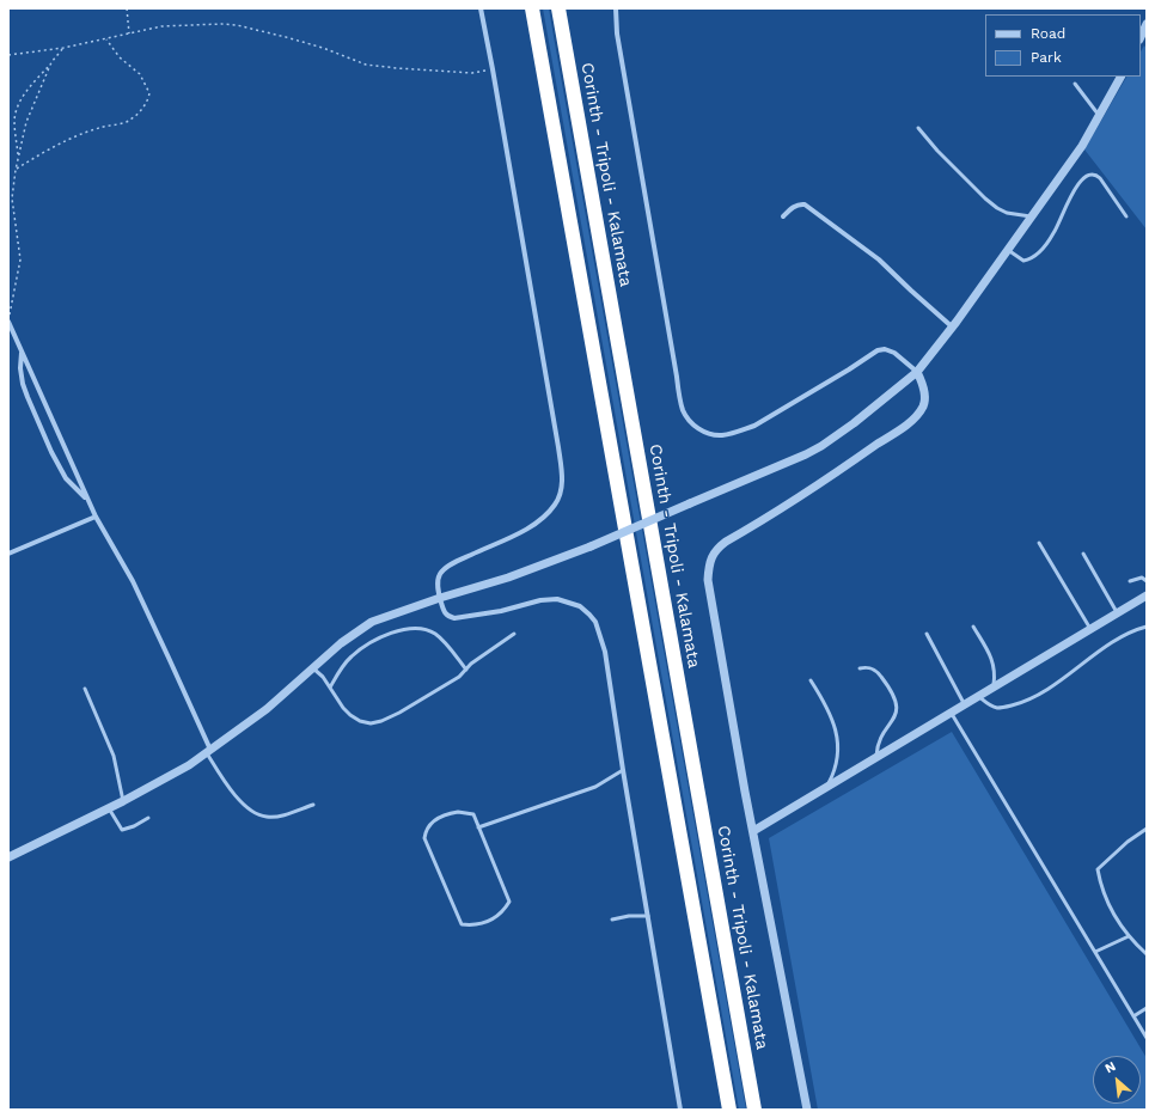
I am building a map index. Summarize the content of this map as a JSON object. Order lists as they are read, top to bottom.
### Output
{
  "streets": {
    "highway": ["Corinth - Tripoli - Kalamata"]
  },
  "legend": ["Road", "Park"],
  "north": "top left"
}
